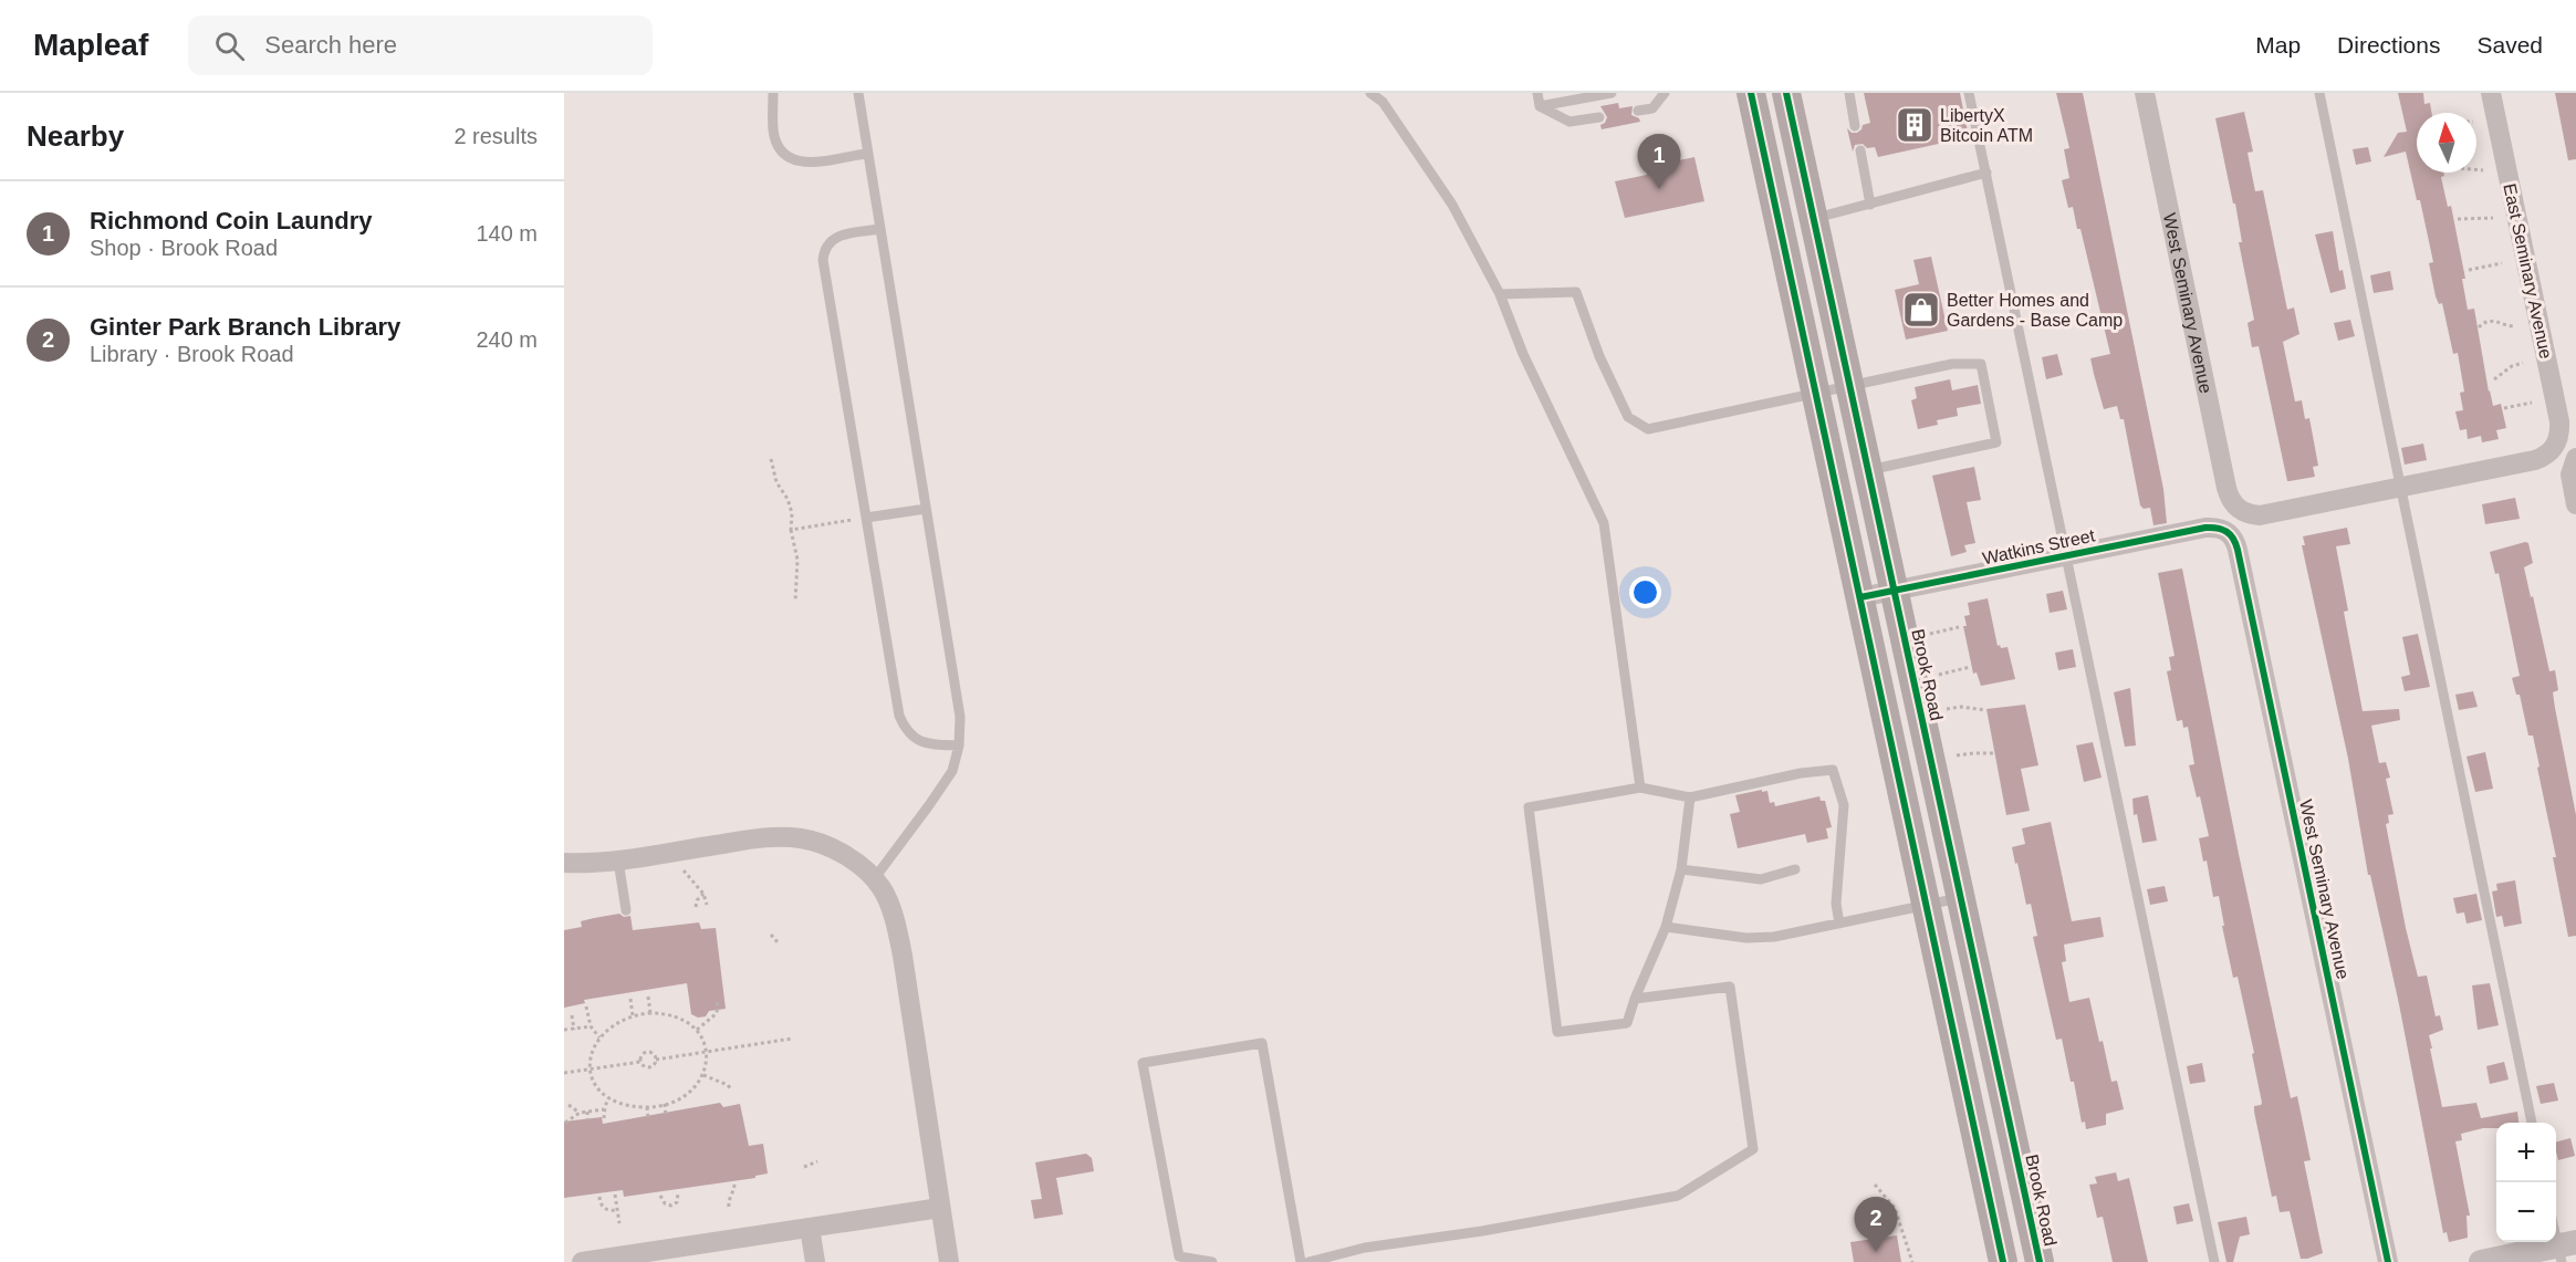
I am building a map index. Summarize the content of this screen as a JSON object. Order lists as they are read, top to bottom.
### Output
{
  "streets": {
    "main road": ["Brook Road"],
    "street": ["East Seminary Avenue", "West Seminary Avenue", "Watkins Street"]
  },
  "crossings": [
    ["East Seminary Avenue", "West Seminary Avenue"],
    ["West Seminary Avenue", "Watkins Street"],
    ["Watkins Street", "Brook Road"]
  ],
  "places": {
    "building": ["LibertyX Bitcoin ATM"],
    "shop": ["Better Homes and Gardens - Base Camp"]
  },
  "north": "top",
  "page": {
    "header": "Mapleaf",
    "search": "Search here",
    "nav": ["Map", "Directions", "Saved"],
    "heading": ["Nearby", "2 results"],
    "pins": ["1", "2"],
    "list": [
      {
        "mark": "1",
        "name": "Richmond Coin Laundry",
        "note": "Shop · Brook Road",
        "value": "140 m"
      },
      {
        "mark": "2",
        "name": "Ginter Park Branch Library",
        "note": "Library · Brook Road",
        "value": "240 m"
      }
    ],
    "map_buttons": ["+", "−"]
  }
}
